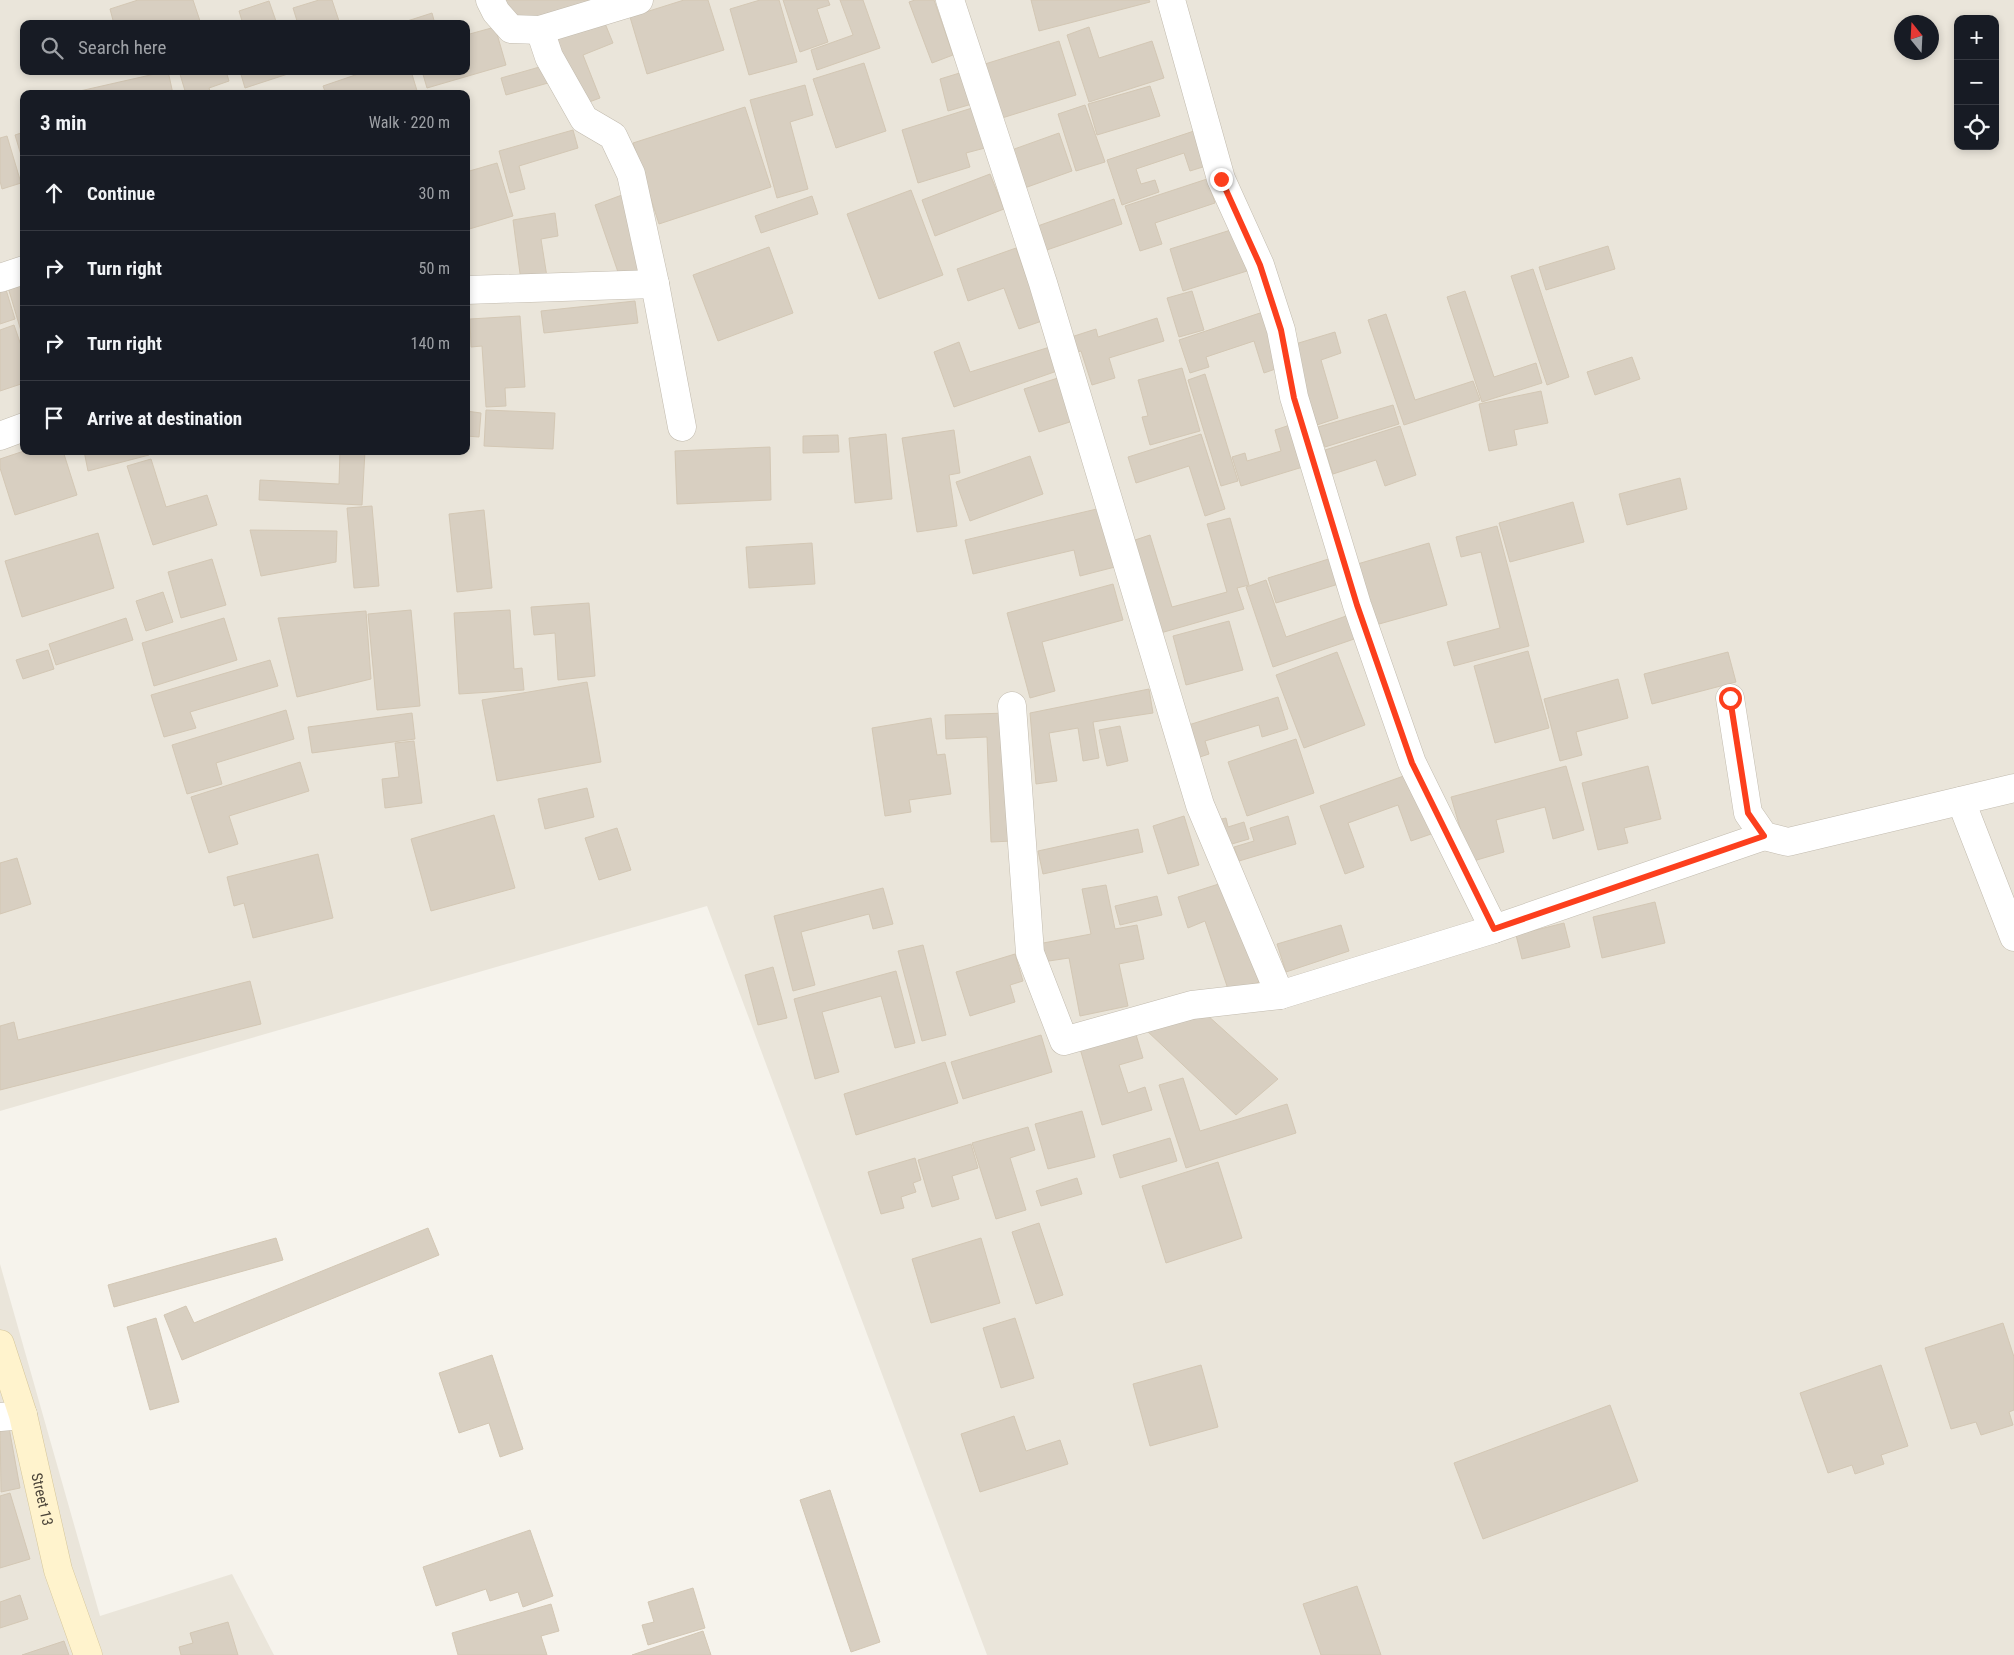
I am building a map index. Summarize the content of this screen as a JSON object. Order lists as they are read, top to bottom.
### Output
{
  "streets": {
    "street": ["Street 13"]
  },
  "north": "top",
  "page": {
    "map_buttons": ["+", "−"],
    "search": "Search here",
    "heading": ["3 min", "Walk · 220 m"],
    "list": [
      ["Continue", "30 m"],
      ["Turn right", "50 m"],
      ["Turn right", "140 m"],
      "Arrive at destination"
    ]
  }
}
